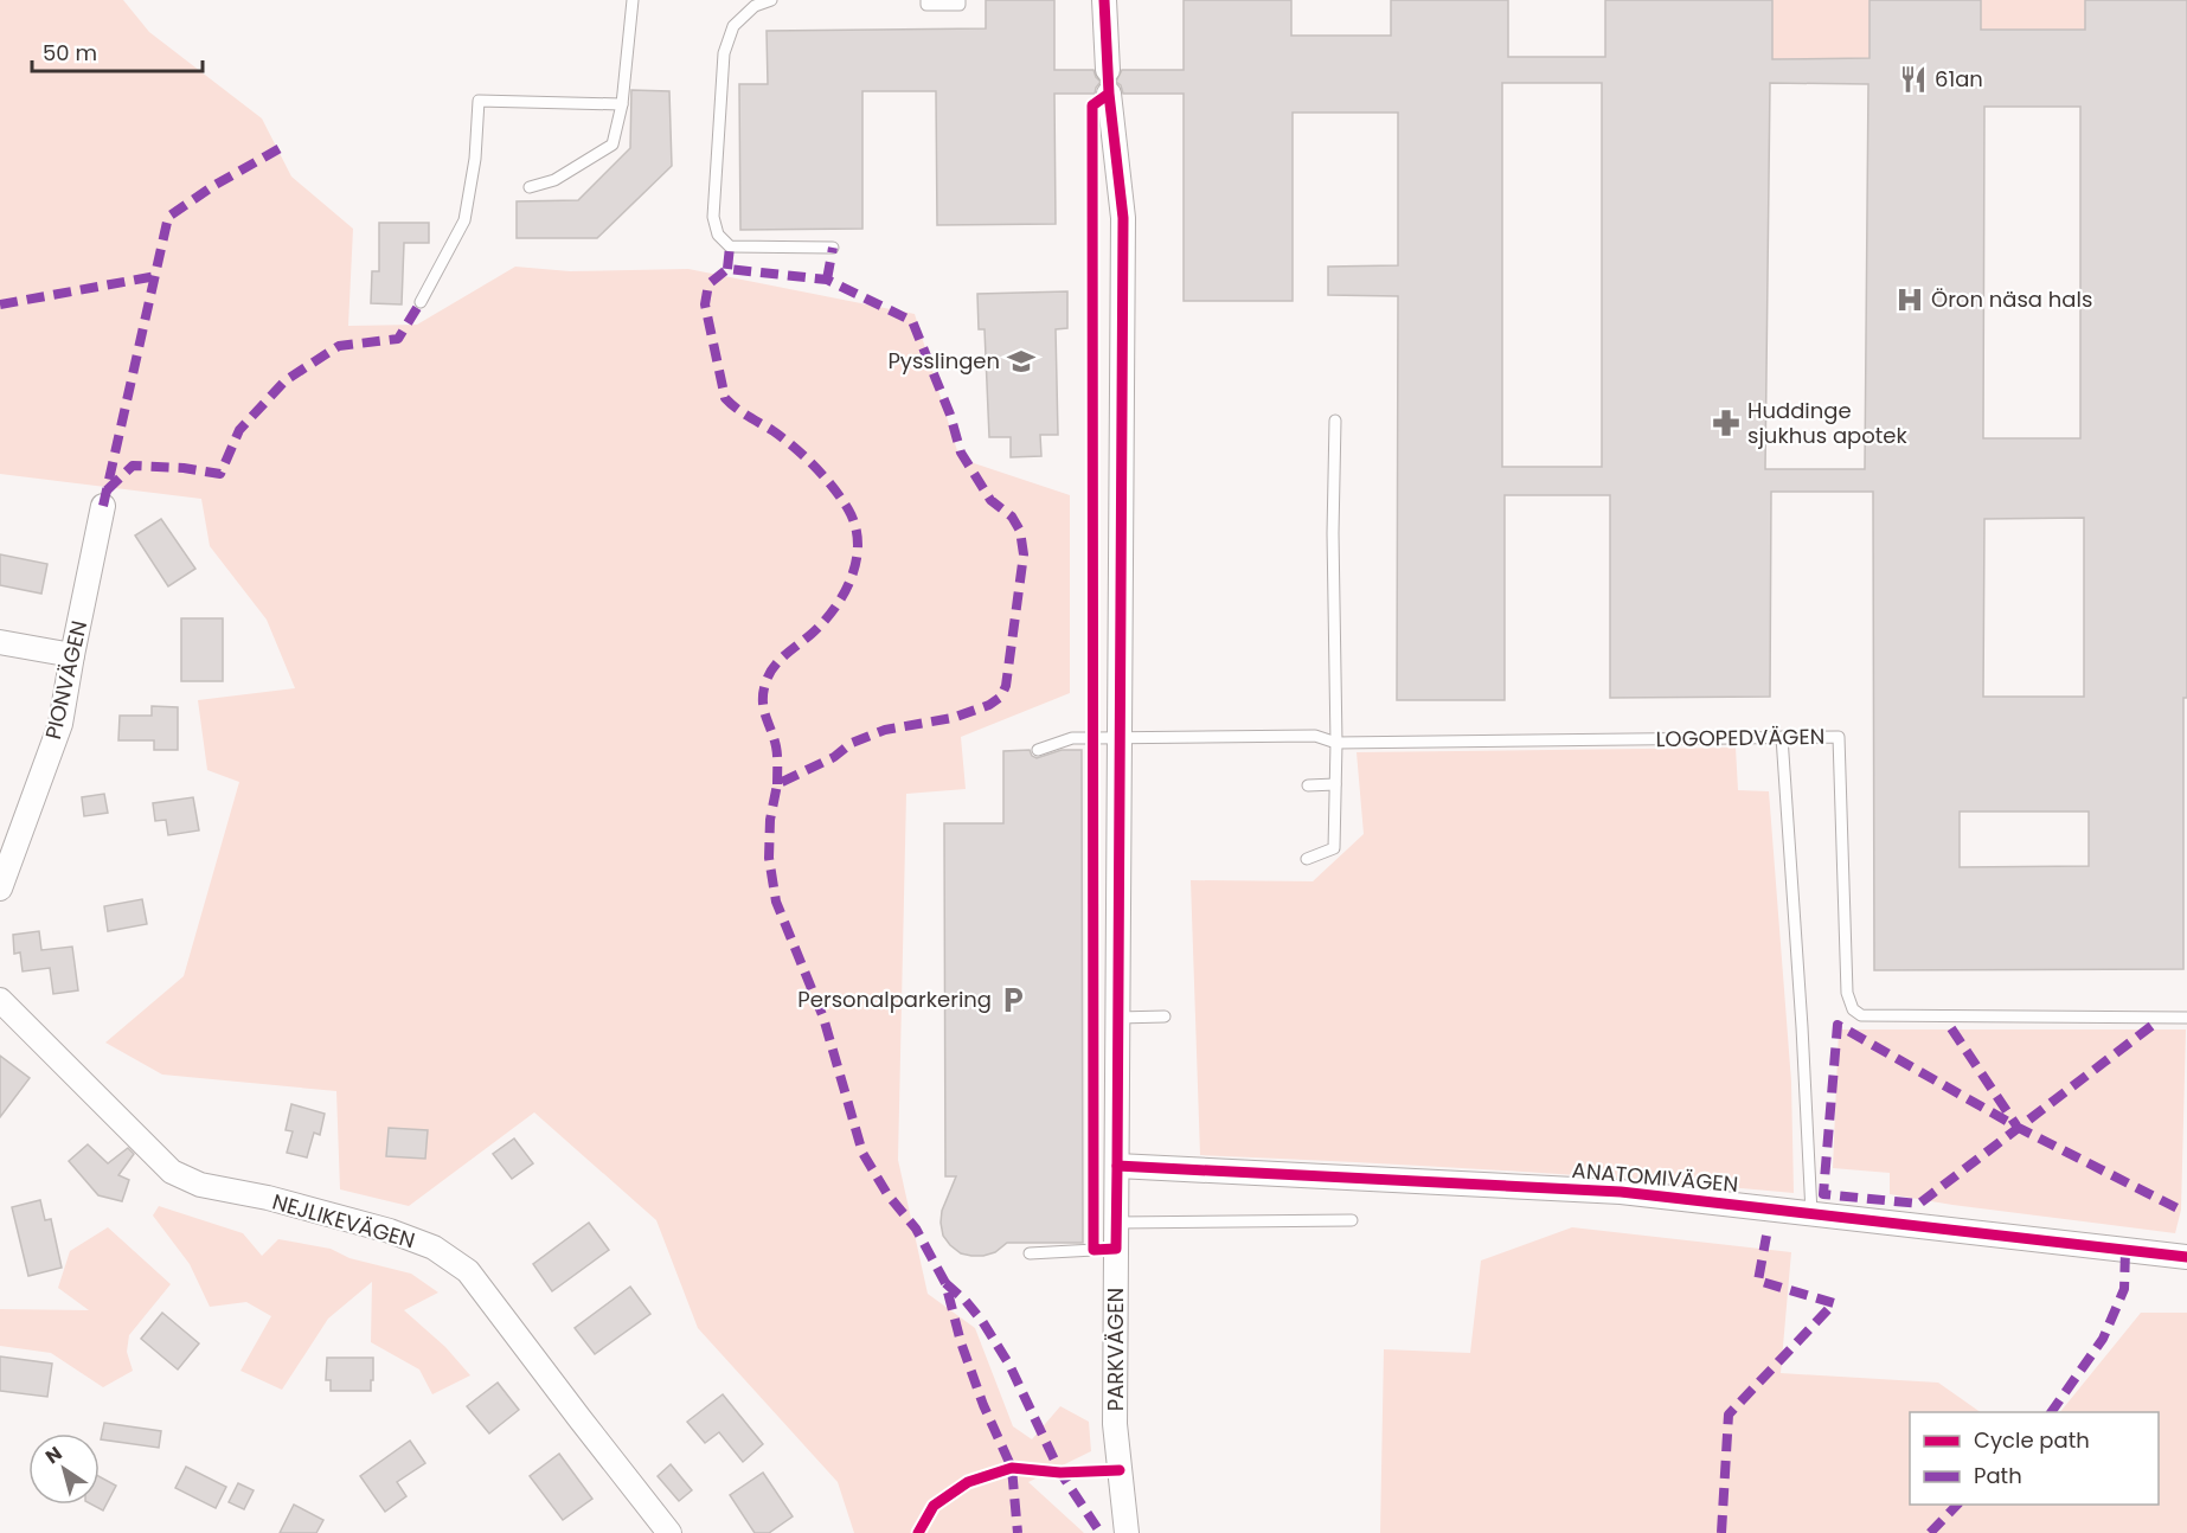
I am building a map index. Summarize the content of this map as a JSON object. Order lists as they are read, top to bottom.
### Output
{
  "streets": {
    "street": [
      "PIONVÄGEN",
      "ANATOMIVÄGEN",
      "NEJLIKEVÄGEN",
      "PARKVÄGEN"
    ],
    "lane": ["LOGOPEDVÄGEN"]
  },
  "crossings": [
    ["LOGOPEDVÄGEN", "PARKVÄGEN"],
    ["ANATOMIVÄGEN", "PARKVÄGEN"]
  ],
  "places": {
    "restaurant": ["61an"],
    "hospital": ["Öron näsa hals"],
    "school or university": ["Pysslingen"],
    "pharmacy": ["Huddinge sjukhus apotek"],
    "parking": ["Personalparkering"]
  },
  "legend": ["Cycle path", "Path"],
  "scale_bar": "50 m",
  "north": "top left"
}
